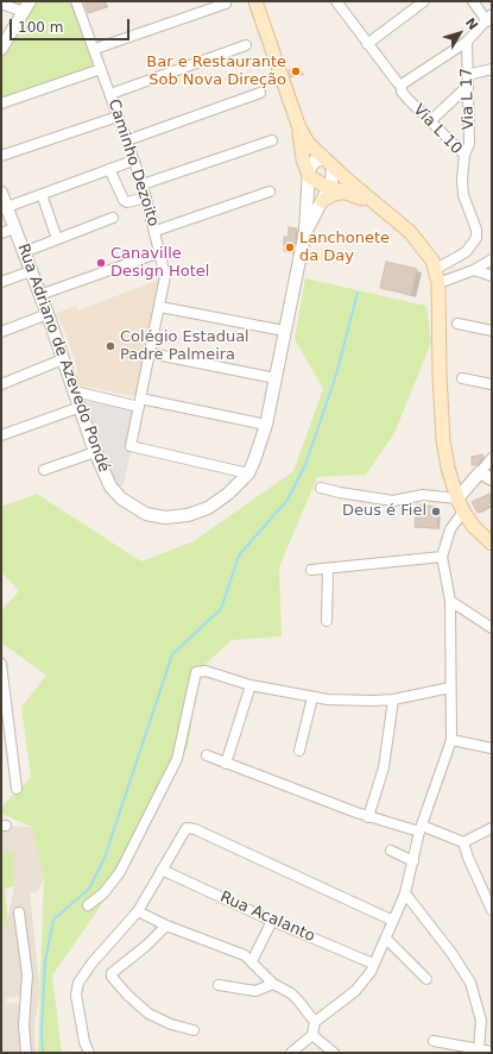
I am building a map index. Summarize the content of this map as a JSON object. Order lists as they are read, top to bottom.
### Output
{
  "streets": {
    "street": [
      "Via L 17",
      "Via L 10",
      "Caminho Dezoito",
      "Rua Adriano de Azevedo Pondé",
      "Rua Acalanto"
    ]
  },
  "crossings": [
    ["Via L 17", "Via L 10"],
    ["Caminho Dezoito", "Rua Adriano de Azevedo Pondé"]
  ],
  "places": [
    "Bar e Restaurante Sob Nova Direção",
    "Lanchonete da Day",
    "Canaville Design Hotel",
    "Colégio Estadual Padre Palmeira",
    "Deus é Fiel"
  ],
  "scale_bar": "100 m",
  "north": "top right"
}
